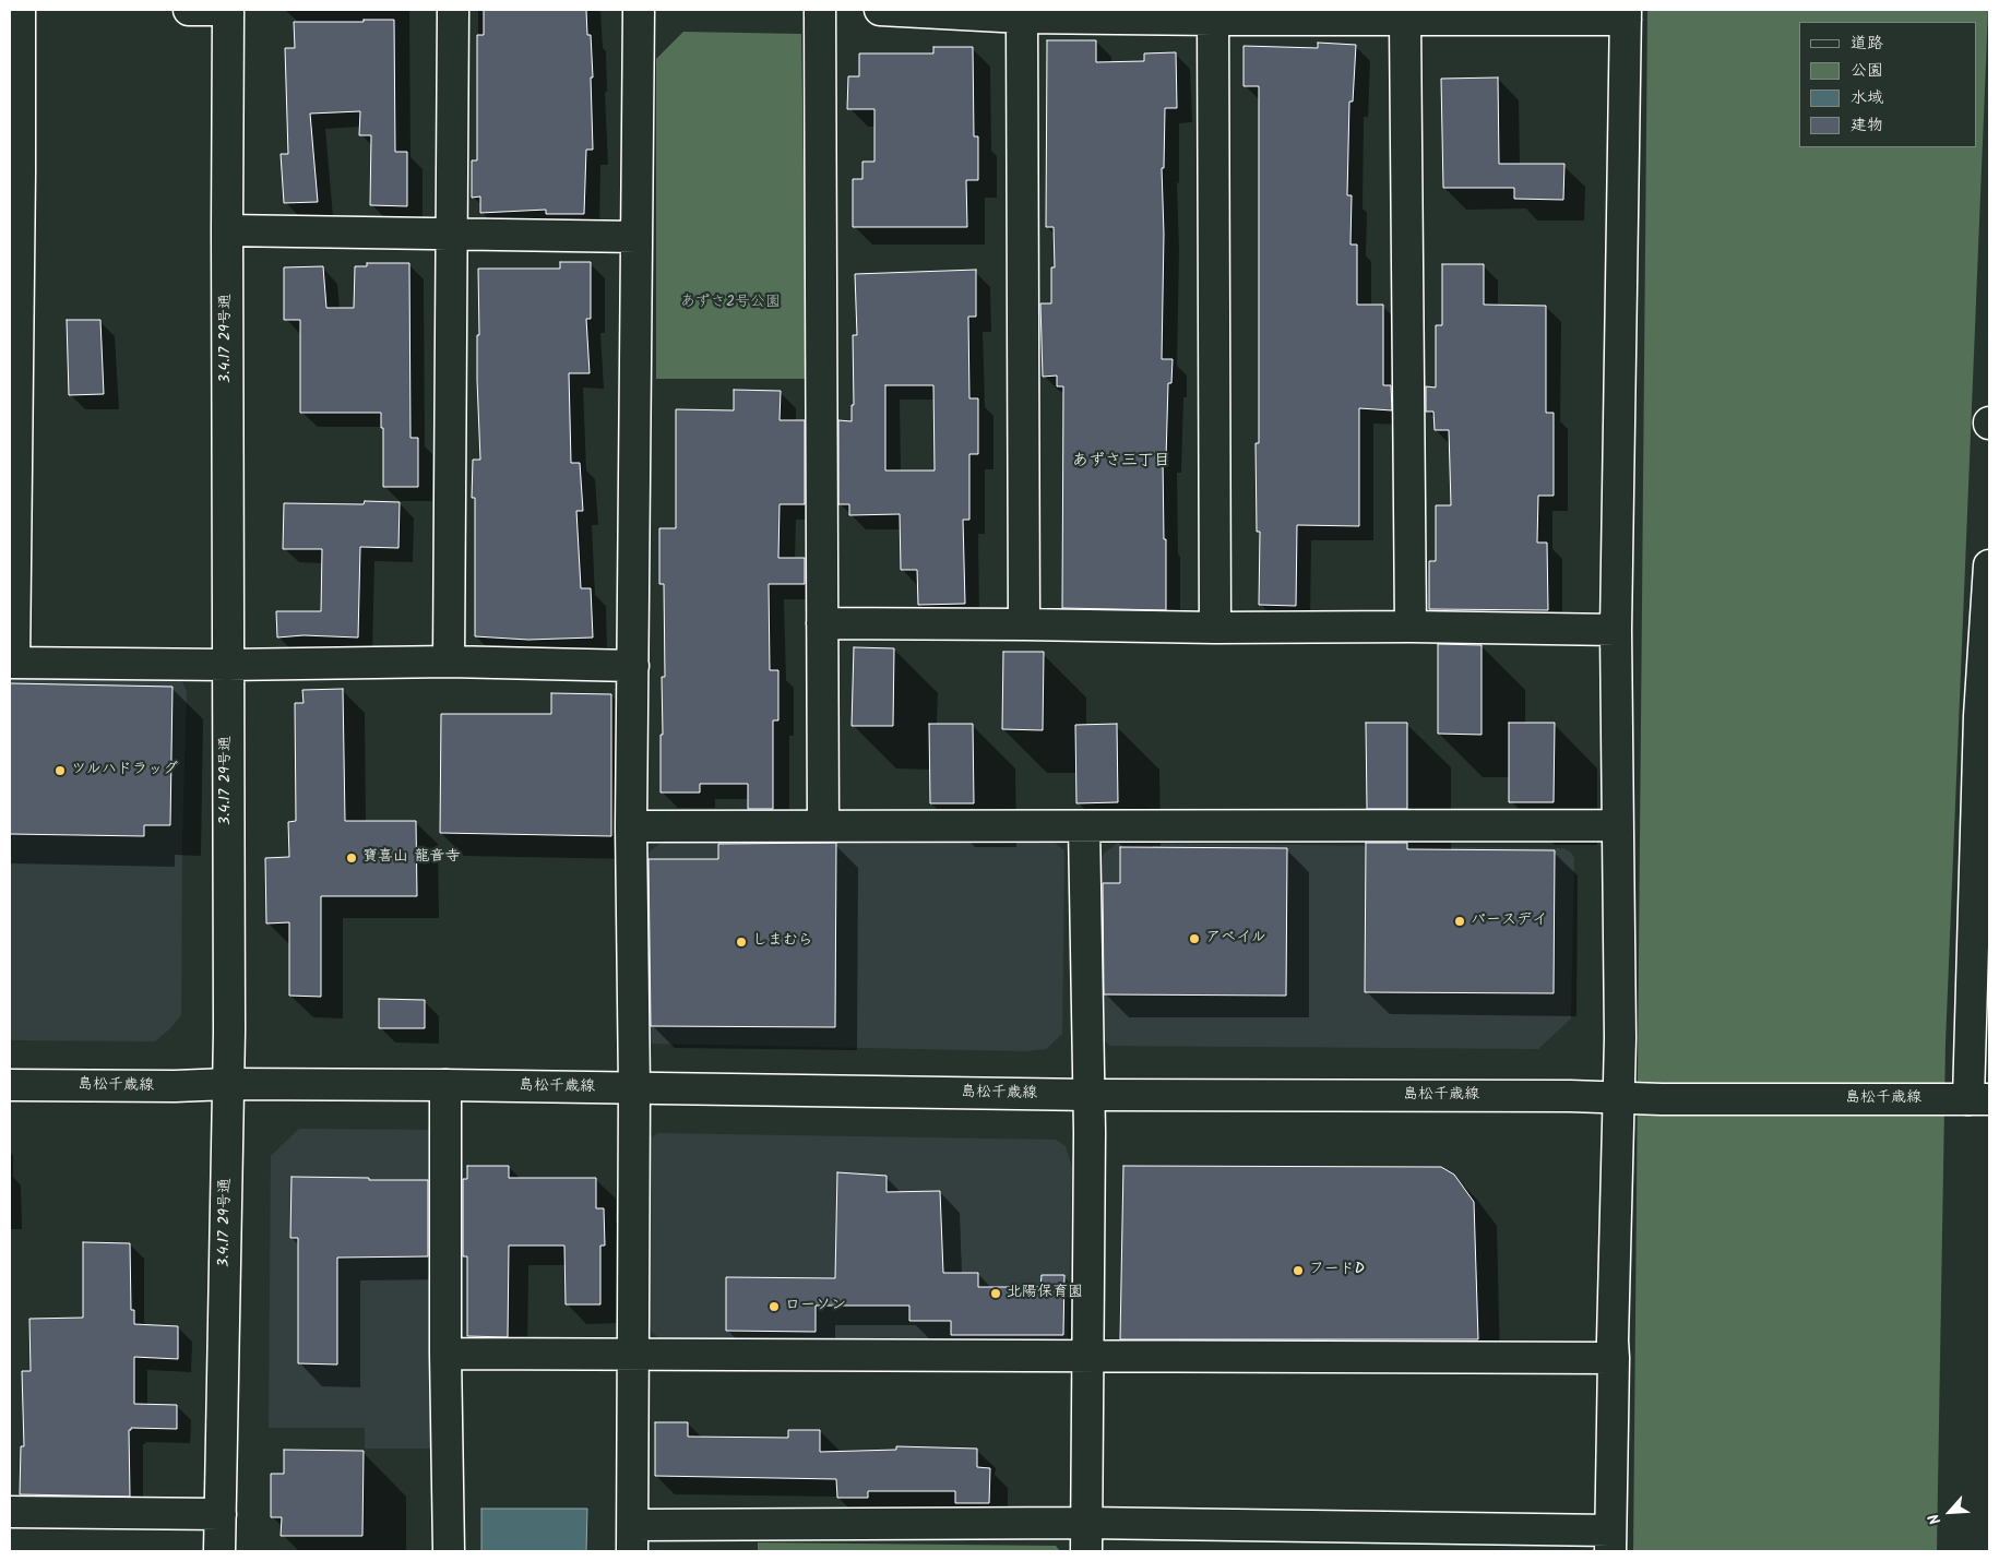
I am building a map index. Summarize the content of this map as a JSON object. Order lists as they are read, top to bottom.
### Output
{
  "streets": {
    "street": ["3.4.17 29号通", "島松千歳線"]
  },
  "crossings": [
    ["3.4.17 29号通", "島松千歳線"]
  ],
  "districts": ["あずさ三丁目"],
  "parks": ["あずさ2号公園"],
  "places": [
    "ツルハドラッグ",
    "寶喜山 龍音寺",
    "バースデイ",
    "アベイル",
    "しまむら",
    "フードD",
    "北陽保育園",
    "ローソン"
  ],
  "legend": [
    "道路",
    "公園",
    "水域",
    "建物"
  ],
  "north": "bottom left"
}
